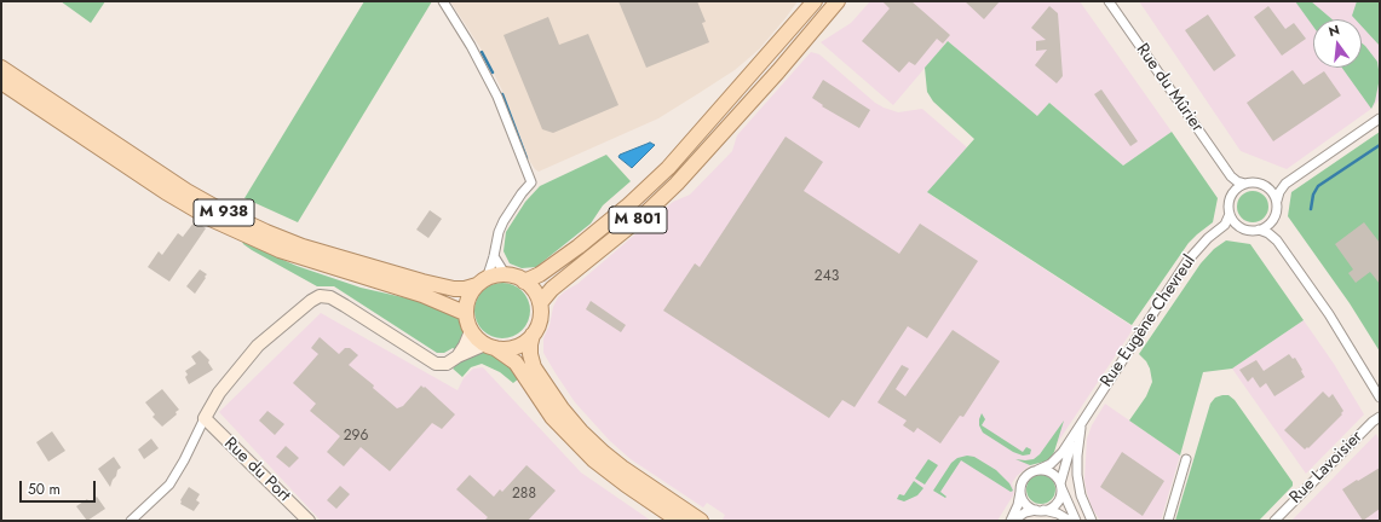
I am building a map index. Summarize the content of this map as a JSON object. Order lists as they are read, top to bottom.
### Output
{
  "streets": {
    "main road": ["M 938", "M 801"],
    "street": [
      "Rue du Mûrier",
      "Rue Eugène Chevreul",
      "Rue Lavoisier",
      "Rue du Port"
    ]
  },
  "crossings": [
    ["Rue du Mûrier", "Rue Eugène Chevreul"],
    ["M 938", "M 801"]
  ],
  "house_numbers": ["243", "296", "288"],
  "scale_bar": "50 m",
  "north": "top"
}
